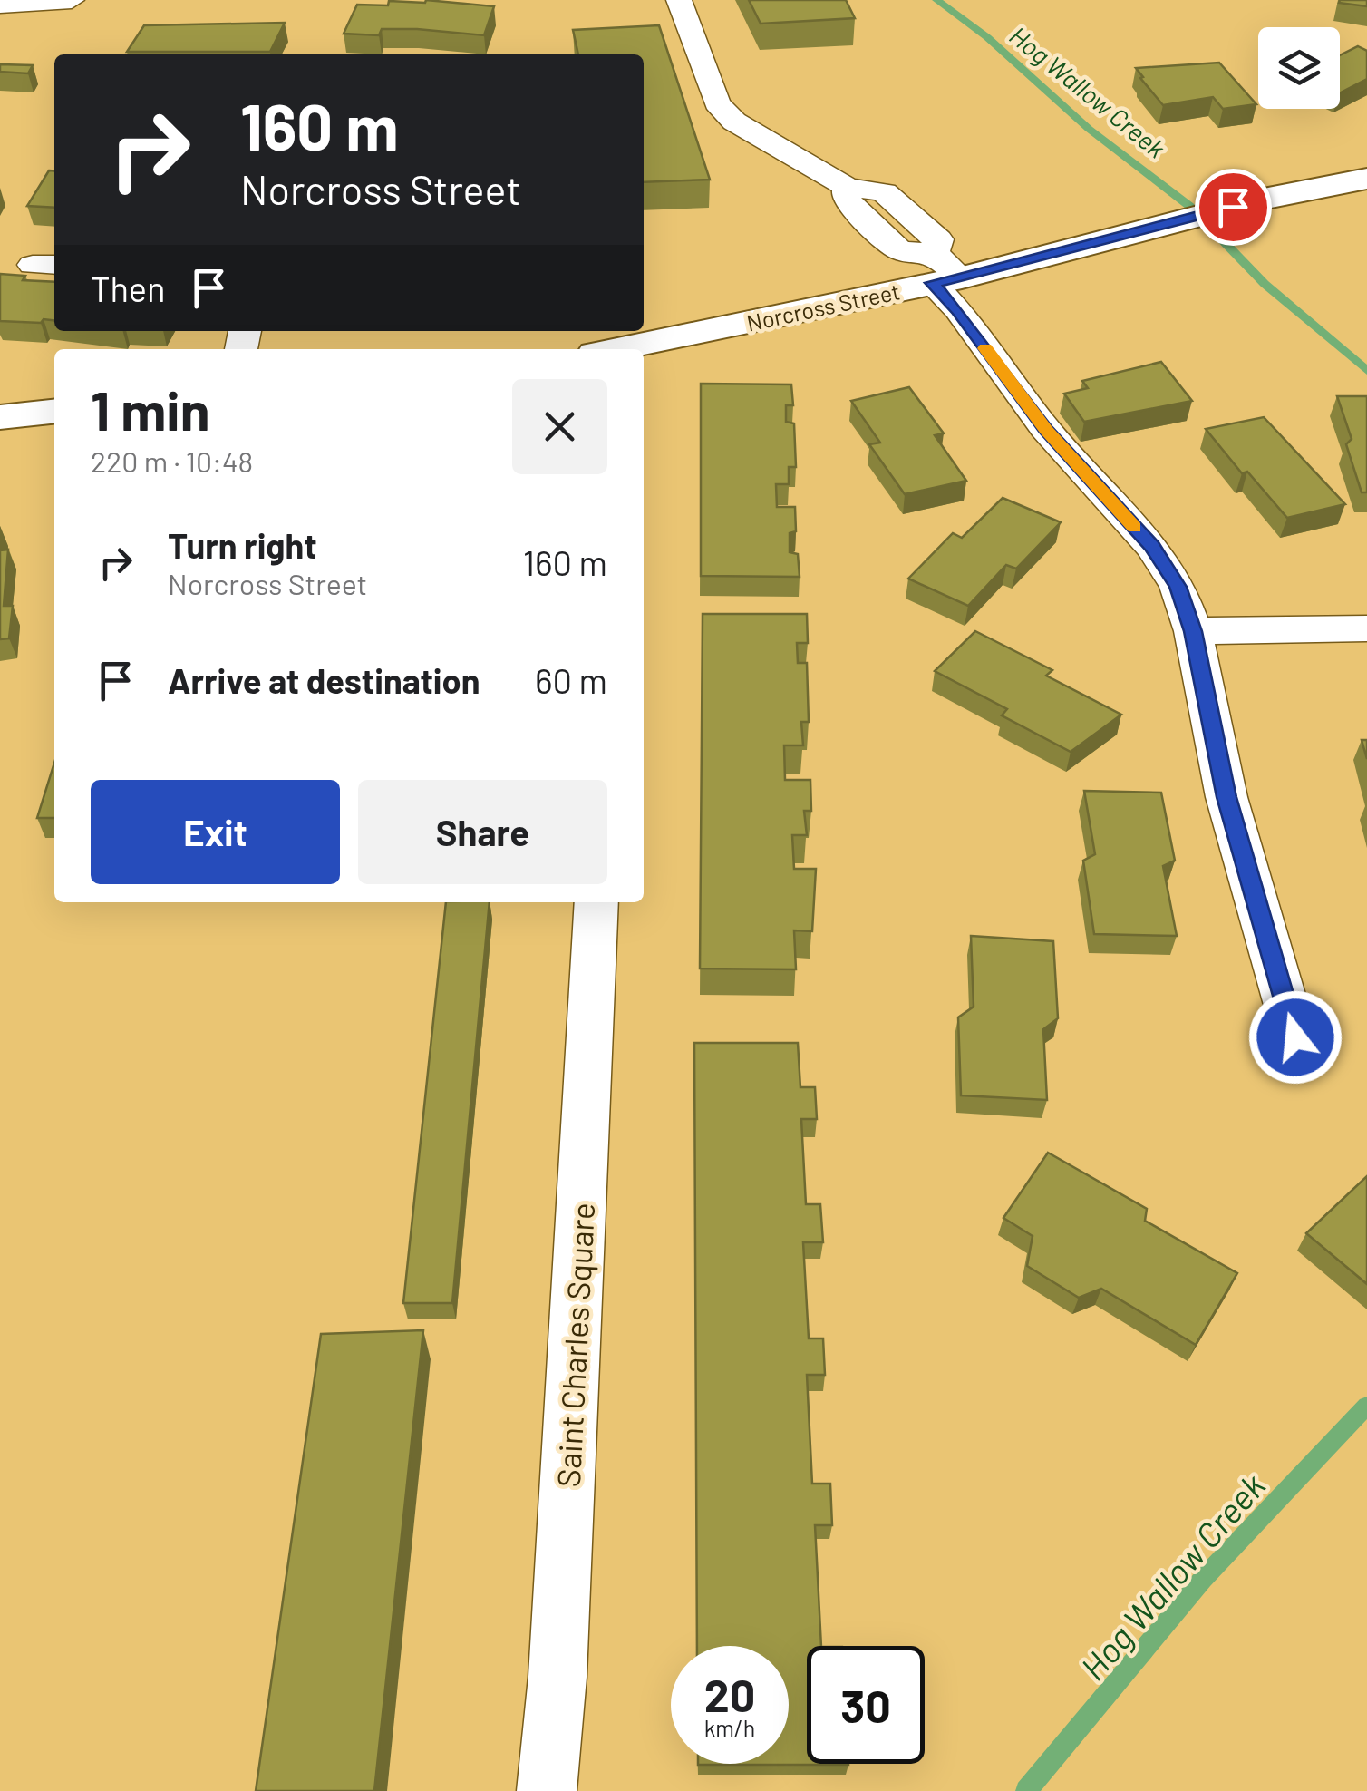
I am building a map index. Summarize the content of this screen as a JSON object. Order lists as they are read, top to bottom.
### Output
{
  "streets": {
    "street": ["Norcross Street", "Saint Charles Square"]
  },
  "water": ["Hog Wallow Creek"],
  "page": {
    "turn": ["160 m", "Norcross Street"],
    "then": "Then",
    "heading": ["1 min", "220 m · 10:48"],
    "list": [
      {
        "name": "Turn right",
        "note": "Norcross Street",
        "value": "160 m"
      },
      {
        "name": "Arrive at destination",
        "value": "60 m"
      }
    ],
    "buttons": ["Exit", "Share"],
    "speed": "20 km/h",
    "limit": "30"
  }
}
